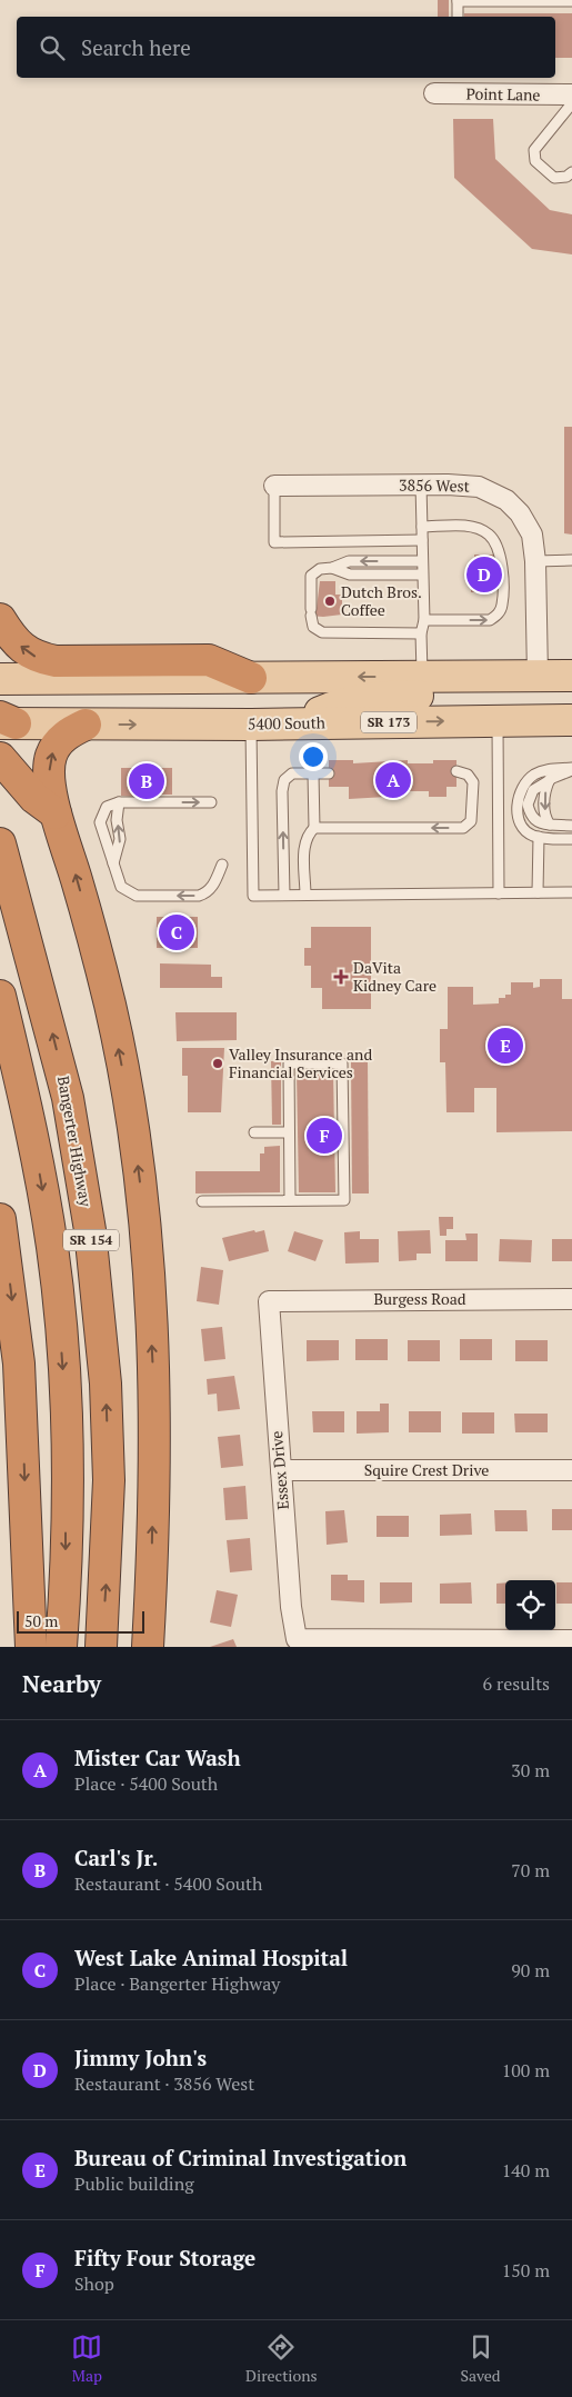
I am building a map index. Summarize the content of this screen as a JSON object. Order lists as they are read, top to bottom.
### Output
{
  "streets": {
    "highway": ["Bangerter Highway", "SR 154"],
    "main road": ["SR 173", "5400 South"],
    "street": [
      "Point Lane",
      "3856 West",
      "Burgess Road",
      "Essex Drive",
      "Squire Crest Drive"
    ]
  },
  "crossings": [
    ["Burgess Road", "Essex Drive"],
    ["Essex Drive", "Squire Crest Drive"]
  ],
  "places": {
    "other": ["Dutch Bros. Coffee", "Valley Insurance and Financial Services"],
    "health": ["DaVita Kidney Care"]
  },
  "scale_bar": "50 m",
  "page": {
    "search": "Search here",
    "pins": [
      "D",
      "A",
      "B",
      "C",
      "E",
      "F"
    ],
    "scale": "50 m",
    "heading": ["Nearby", "6 results"],
    "list": [
      {
        "mark": "A",
        "name": "Mister Car Wash",
        "note": "Place · 5400 South",
        "value": "30 m"
      },
      {
        "mark": "B",
        "name": "Carl's Jr.",
        "note": "Restaurant · 5400 South",
        "value": "70 m"
      },
      {
        "mark": "C",
        "name": "West Lake Animal Hospital",
        "note": "Place · Bangerter Highway",
        "value": "90 m"
      },
      {
        "mark": "D",
        "name": "Jimmy John's",
        "note": "Restaurant · 3856 West",
        "value": "100 m"
      },
      {
        "mark": "E",
        "name": "Bureau of Criminal Investigation",
        "note": "Public building",
        "value": "140 m"
      },
      {
        "mark": "F",
        "name": "Fifty Four Storage",
        "note": "Shop",
        "value": "150 m"
      }
    ],
    "nav": ["Map", "Directions", "Saved"]
  }
}
